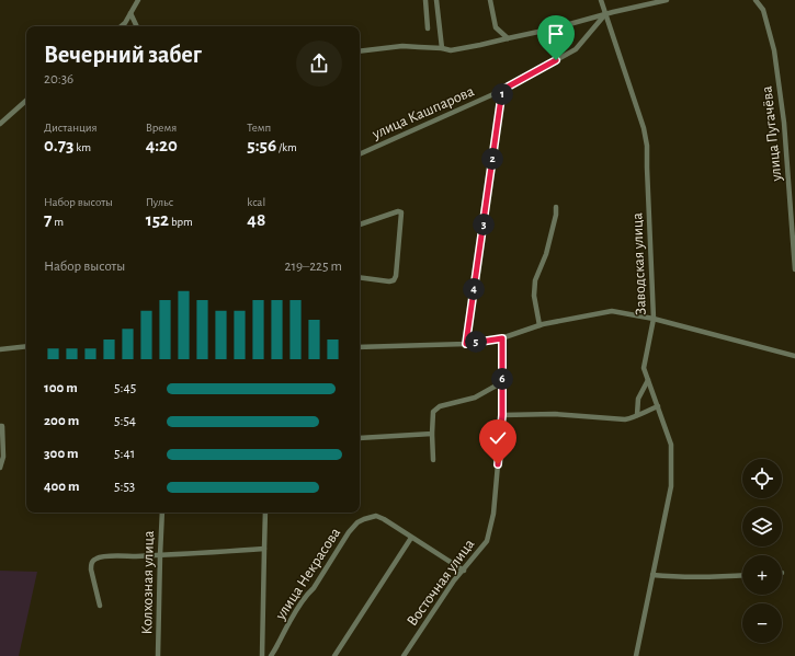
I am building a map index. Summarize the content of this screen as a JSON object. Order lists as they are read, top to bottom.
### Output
{
  "streets": {
    "street": [
      "улица Кашпарова",
      "улица Пугачёва",
      "Заводская улица",
      "улица Некрасова",
      "Колхозная улица",
      "Восточная улица"
    ]
  },
  "crossings": [
    ["улица Кашпарова", "Заводская улица"],
    ["улица Некрасова", "Восточная улица"]
  ],
  "page": {
    "heading": ["Вечерний забег", "20:36"],
    "pins": [
      "1",
      "2",
      "3",
      "4",
      "5",
      "6"
    ],
    "stats": [
      ["Дистанция", "0.73 km"],
      ["Время", "4:20"],
      ["Темп", "5:56 /km"],
      ["Набор высоты", "7 m"],
      ["Пульс", "152 bpm"],
      ["kcal", "48"]
    ],
    "chart": ["Набор высоты", "219–225 m"],
    "list": [
      {
        "name": "100 m",
        "note": "5:45"
      },
      {
        "name": "200 m",
        "note": "5:54"
      },
      {
        "name": "300 m",
        "note": "5:41"
      },
      {
        "name": "400 m",
        "note": "5:53"
      }
    ],
    "map_buttons": ["+", "−"]
  }
}
